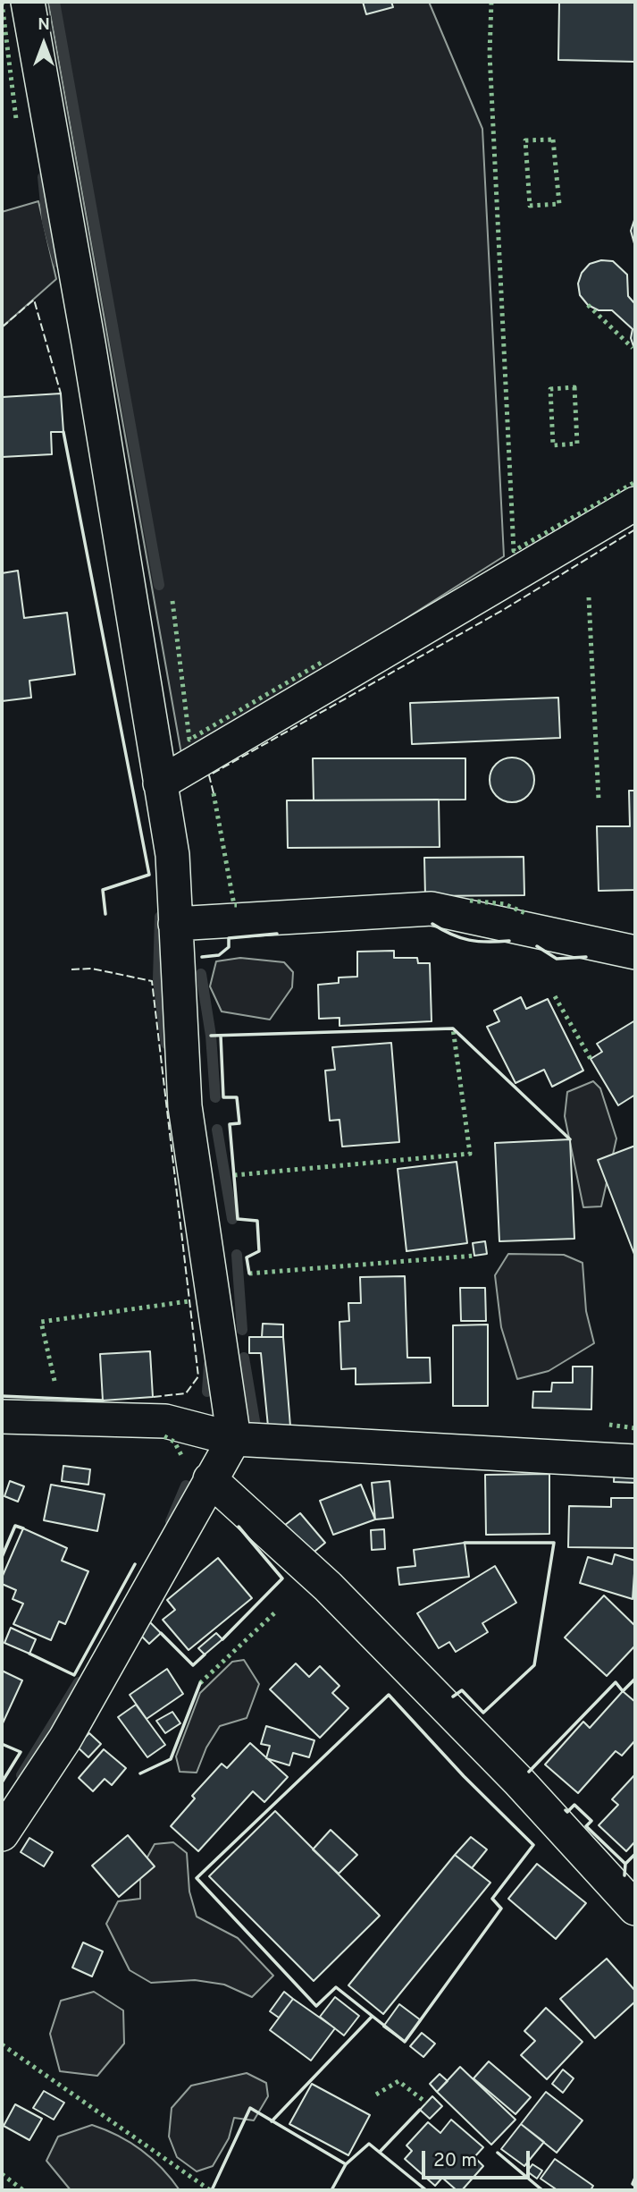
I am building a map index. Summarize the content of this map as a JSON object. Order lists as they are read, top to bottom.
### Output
{
  "scale_bar": "20 m",
  "north": "top"
}
